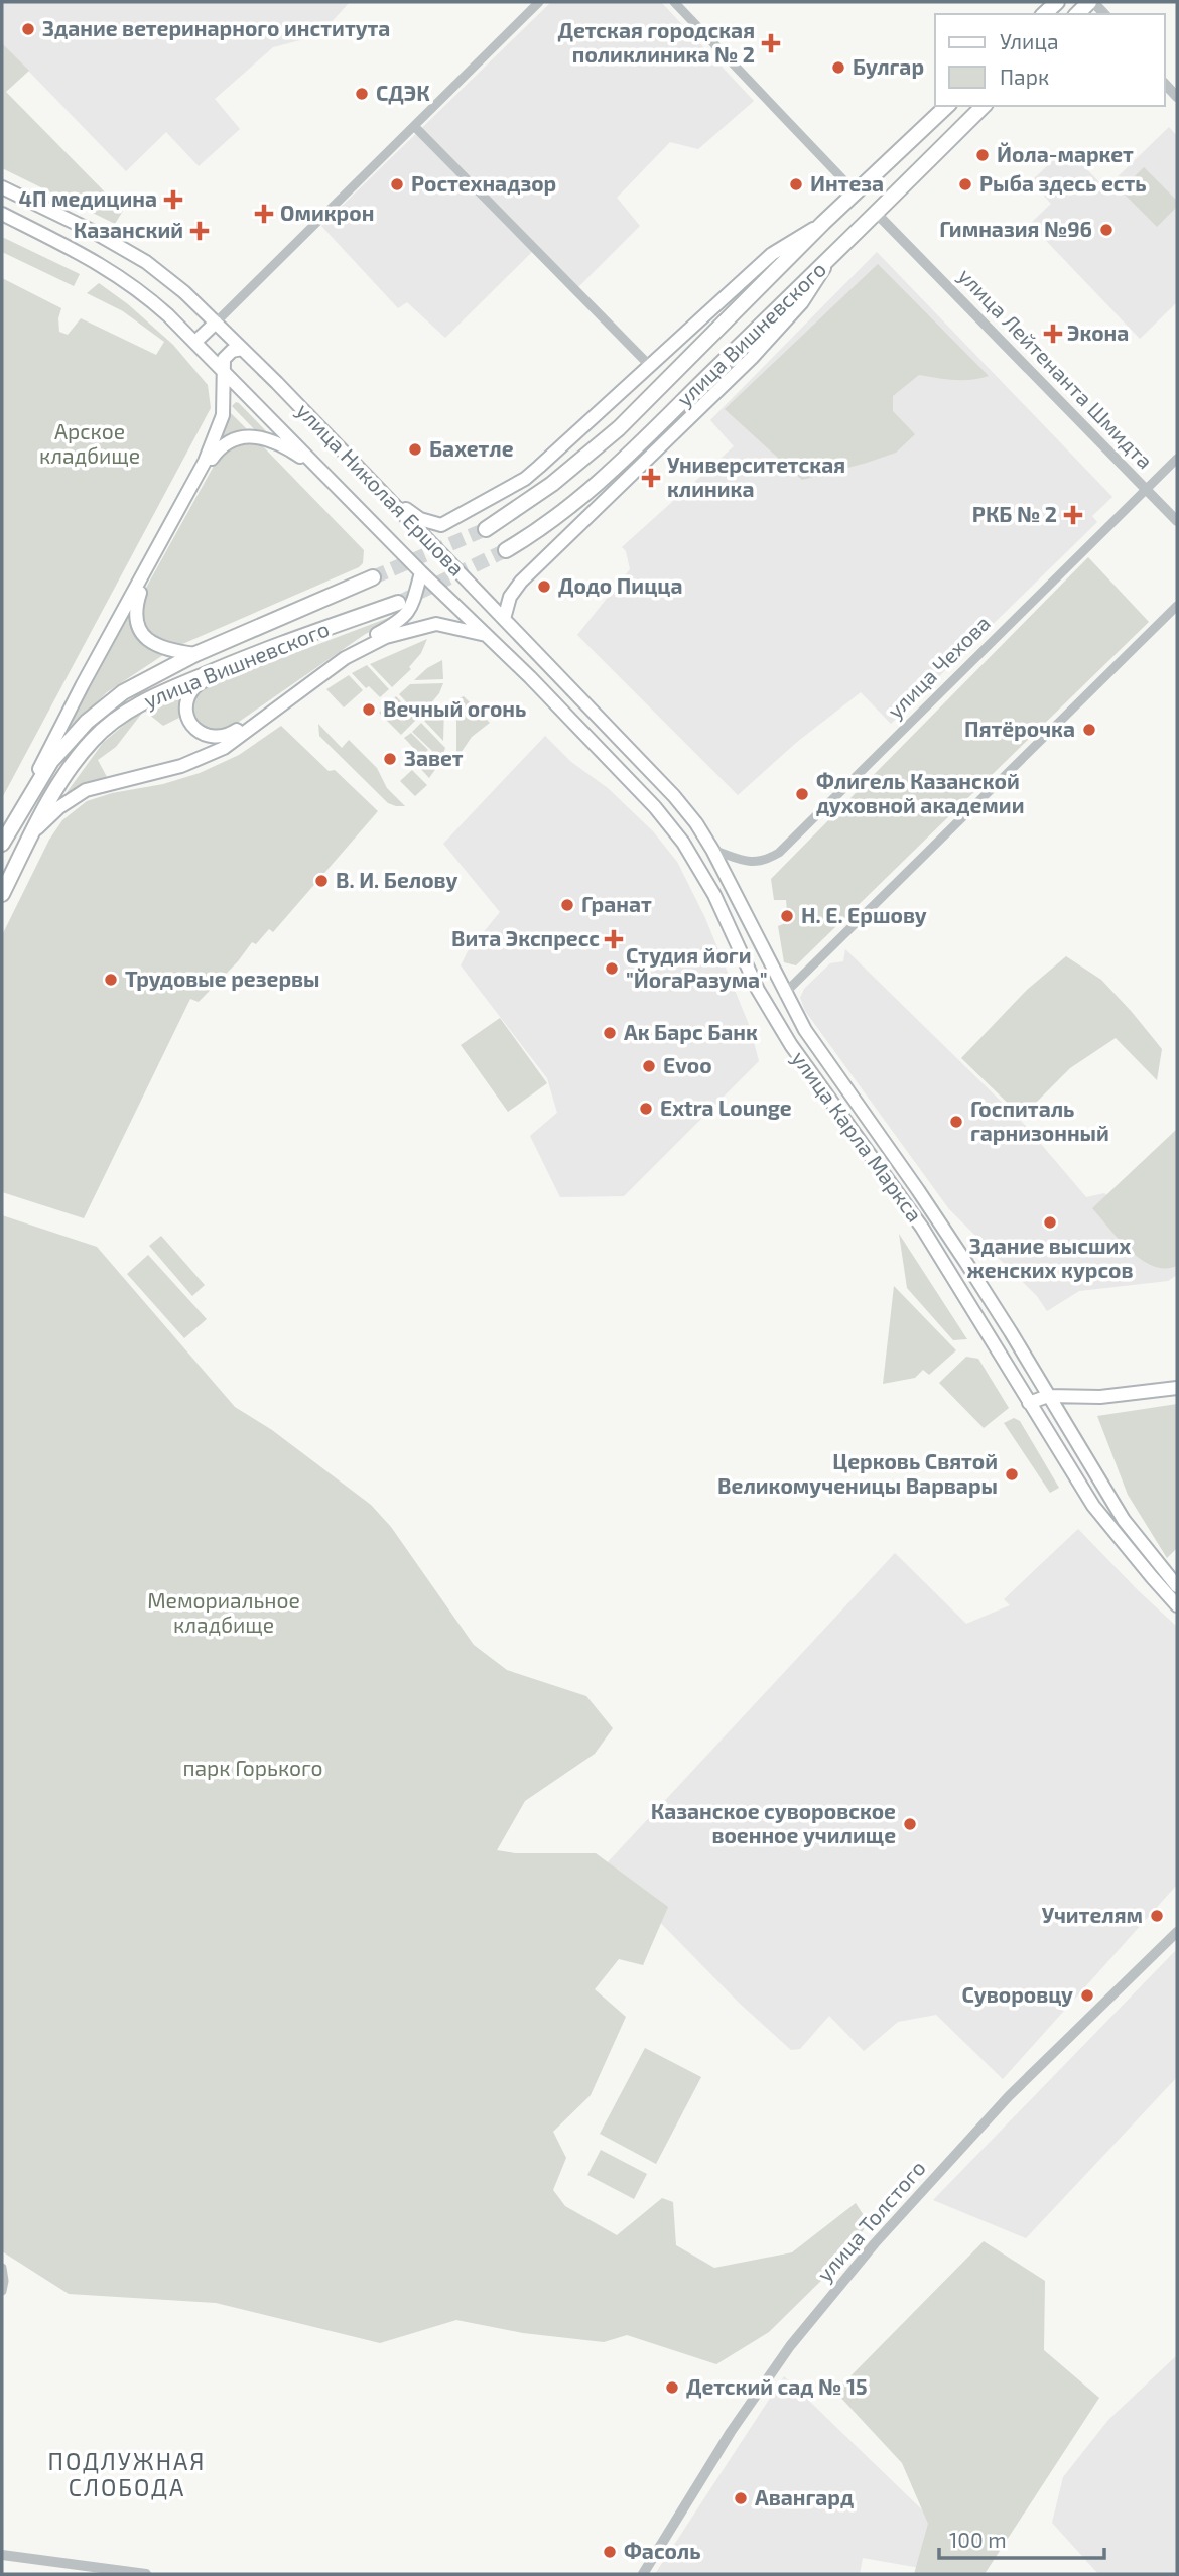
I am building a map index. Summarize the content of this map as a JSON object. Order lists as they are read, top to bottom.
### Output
{
  "streets": {
    "main road": ["улица Вишневского", "улица Николая Ершова", "улица Карла Маркса"],
    "street": ["улица Лейтенанта Шмидта", "улица Чехова", "улица Толстого"]
  },
  "crossings": [
    ["улица Вишневского", "улица Лейтенанта Шмидта"],
    ["улица Лейтенанта Шмидта", "улица Чехова"],
    ["улица Николая Ершова", "улица Чехова"],
    ["улица Николая Ершова", "улица Карла Маркса"],
    ["улица Чехова", "улица Карла Маркса"]
  ],
  "districts": ["ПОДЛУЖНАЯ СЛОБОДА"],
  "parks": ["Арское кладбище", "Мемориальное кладбище", "парк Горького"],
  "places": {
    "other": [
      "Здание ветеринарного института",
      "Булгар",
      "СДЭК",
      "Йола-маркет",
      "Ростехнадзор",
      "Интеза",
      "Рыба здесь есть",
      "Гимназия №96",
      "Бахетле",
      "Додо Пицца",
      "Вечный огонь",
      "Пятёрочка",
      "Завет",
      "Флигель Казанской духовной академии",
      "В. И. Белову",
      "Гранат",
      "Н. Е. Ершову",
      "Студия йоги \"ЙогаРазума\"",
      "Трудовые резервы",
      "Ак Барс Банк",
      "Evoo",
      "Extra Lounge",
      "Госпиталь гарнизонный",
      "Здание высших женских курсов",
      "Церковь Святой Великомученицы Варвары",
      "Казанское суворовское военное училище",
      "Учителям",
      "Суворовцу",
      "Детский сад № 15",
      "Авангард",
      "Фасоль"
    ],
    "health": [
      "Детская городская поликлиника № 2",
      "4П медицина",
      "Омикрон",
      "Казанский",
      "Экона",
      "Университетская клиника",
      "РКБ № 2",
      "Вита Экспресс"
    ]
  },
  "legend": ["Улица", "Парк"],
  "scale_bar": "100 m"
}
